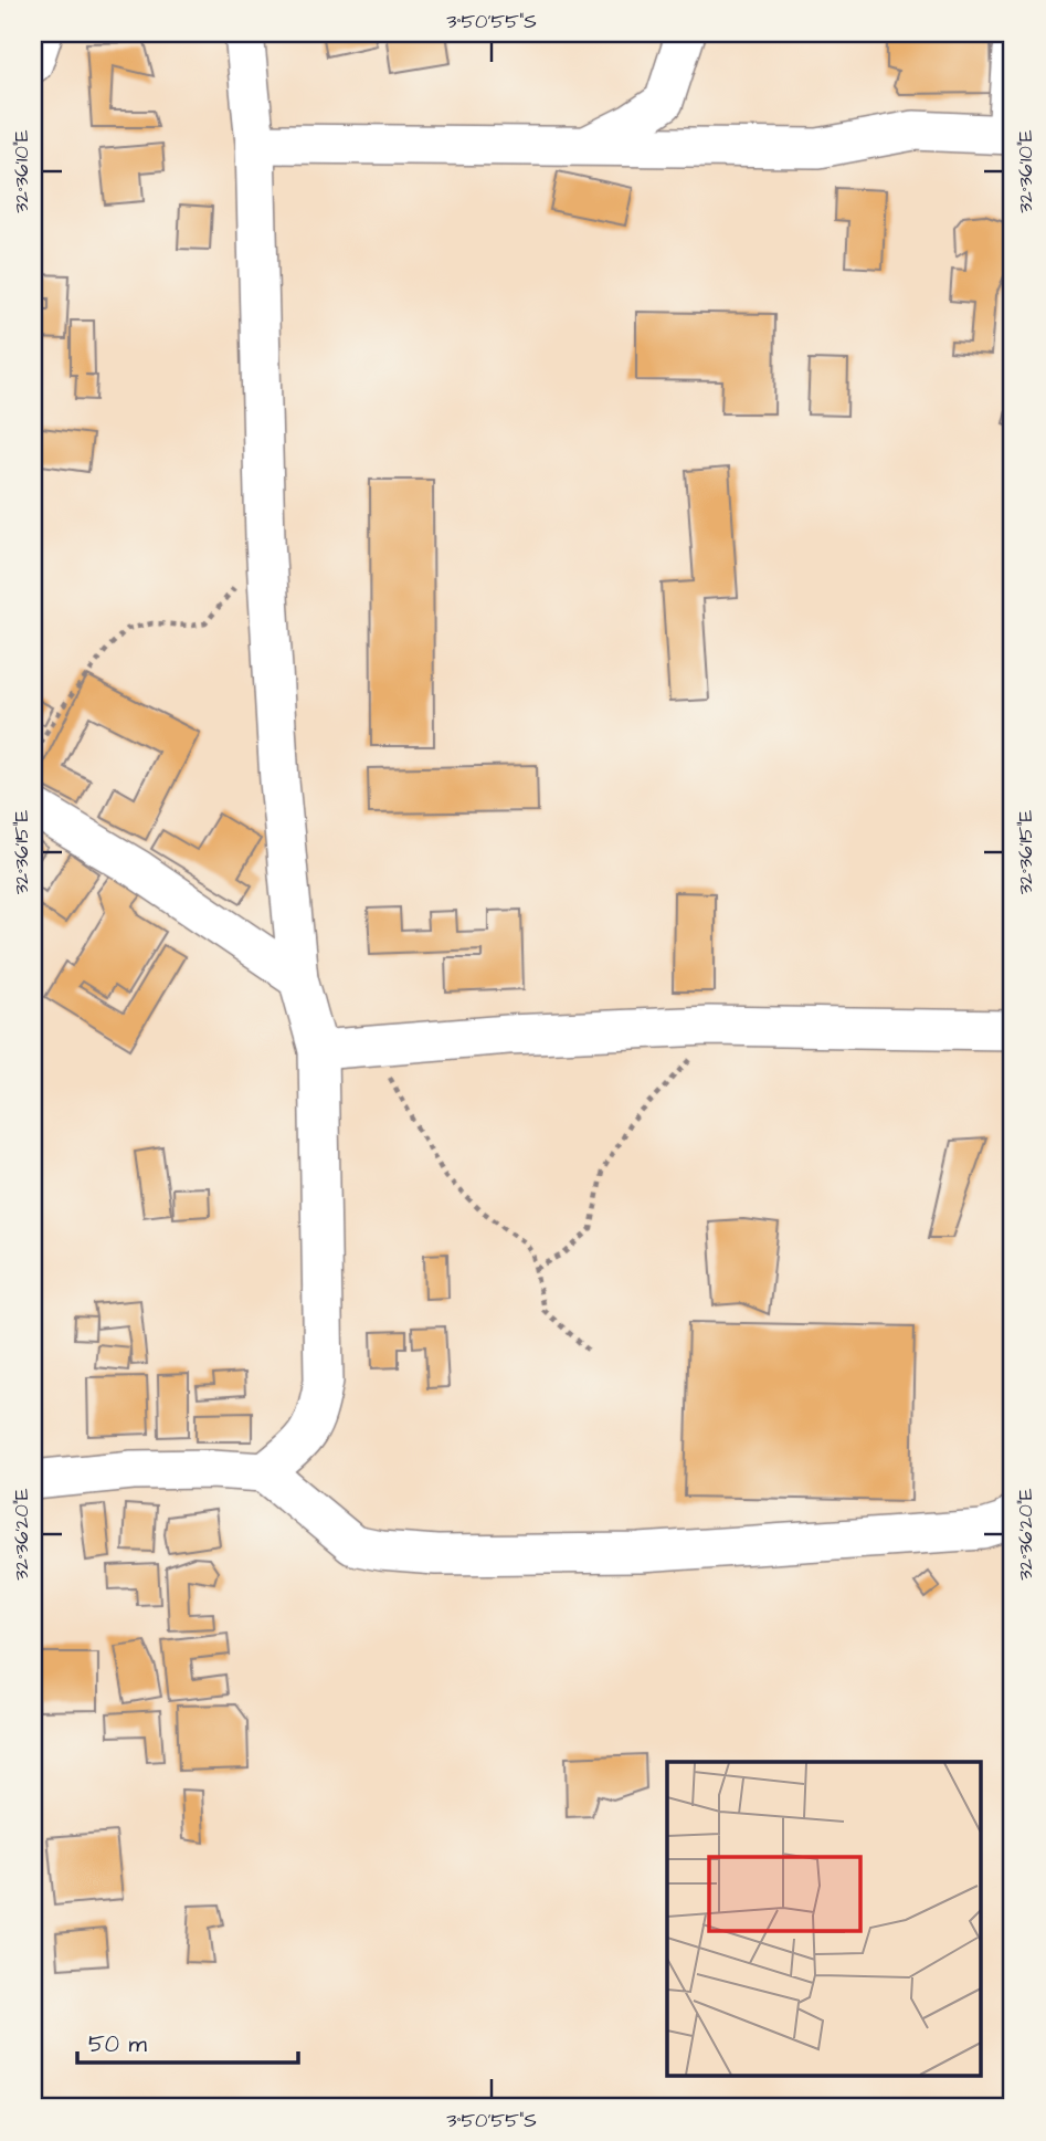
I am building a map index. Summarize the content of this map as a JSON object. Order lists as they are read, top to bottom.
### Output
{
  "scale_bar": "50 m",
  "coordinates": [
    "3°50'55\"S",
    "32°36'10\"E",
    "32°36'15\"E",
    "32°36'20\"E"
  ]
}
